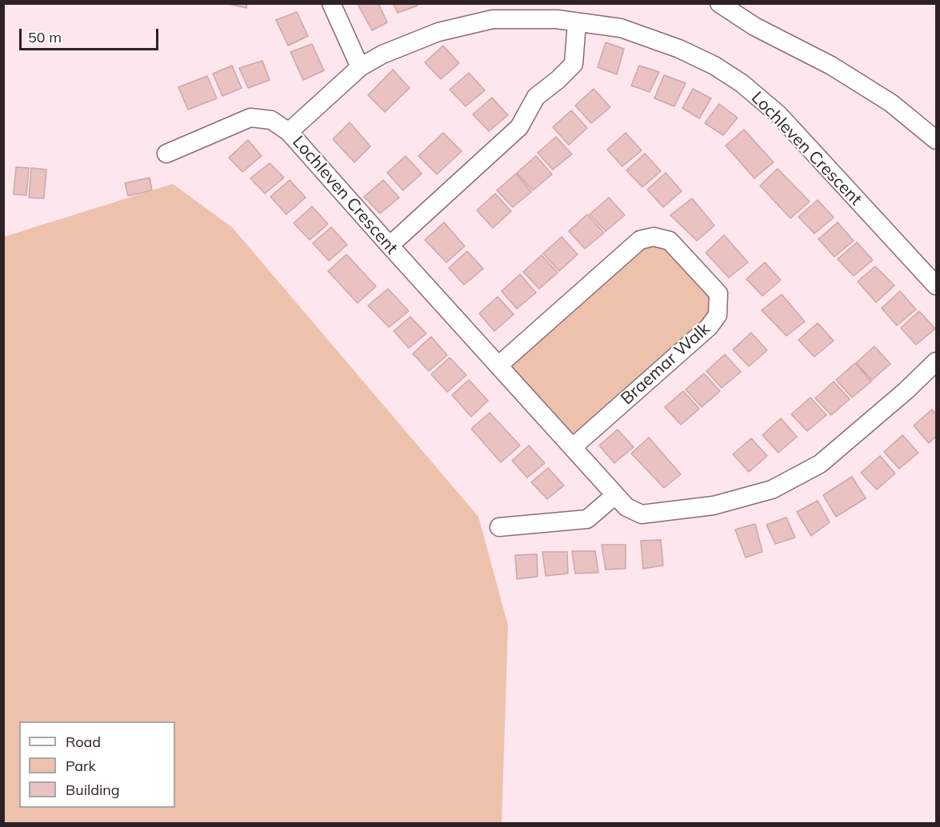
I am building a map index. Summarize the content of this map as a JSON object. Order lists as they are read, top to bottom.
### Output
{
  "streets": {
    "street": ["Lochleven Crescent", "Braemar Walk"]
  },
  "crossings": [
    ["Lochleven Crescent", "Braemar Walk"]
  ],
  "legend": ["Road", "Park", "Building"],
  "scale_bar": "50 m"
}
